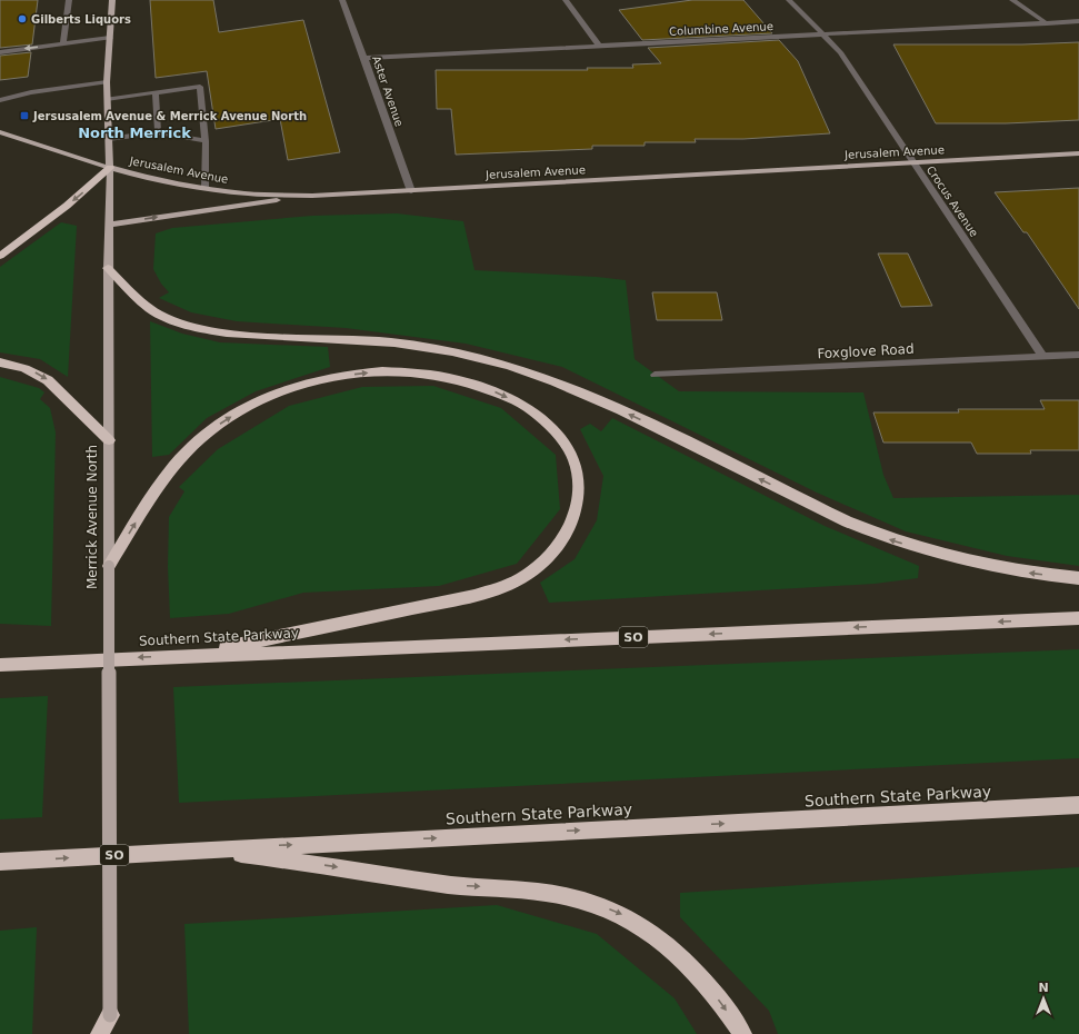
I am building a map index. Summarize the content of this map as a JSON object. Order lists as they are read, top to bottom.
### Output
{
  "streets": {
    "highway": ["Southern State Parkway", "SO"],
    "main road": ["Jerusalem Avenue", "Merrick Avenue North"],
    "street": [
      "Columbine Avenue",
      "Aster Avenue",
      "Crocus Avenue",
      "Foxglove Road"
    ]
  },
  "crossings": [
    ["Columbine Avenue", "Aster Avenue"],
    ["Columbine Avenue", "Crocus Avenue"],
    ["Aster Avenue", "Jerusalem Avenue"],
    ["Jerusalem Avenue", "Crocus Avenue"],
    ["Jerusalem Avenue", "Merrick Avenue North"],
    ["Crocus Avenue", "Foxglove Road"]
  ],
  "districts": ["North Merrick"],
  "places": {
    "other": ["Gilberts Liquors"],
    "transit": ["Jersusalem Avenue & Merrick Avenue North"]
  },
  "north": "top"
}
